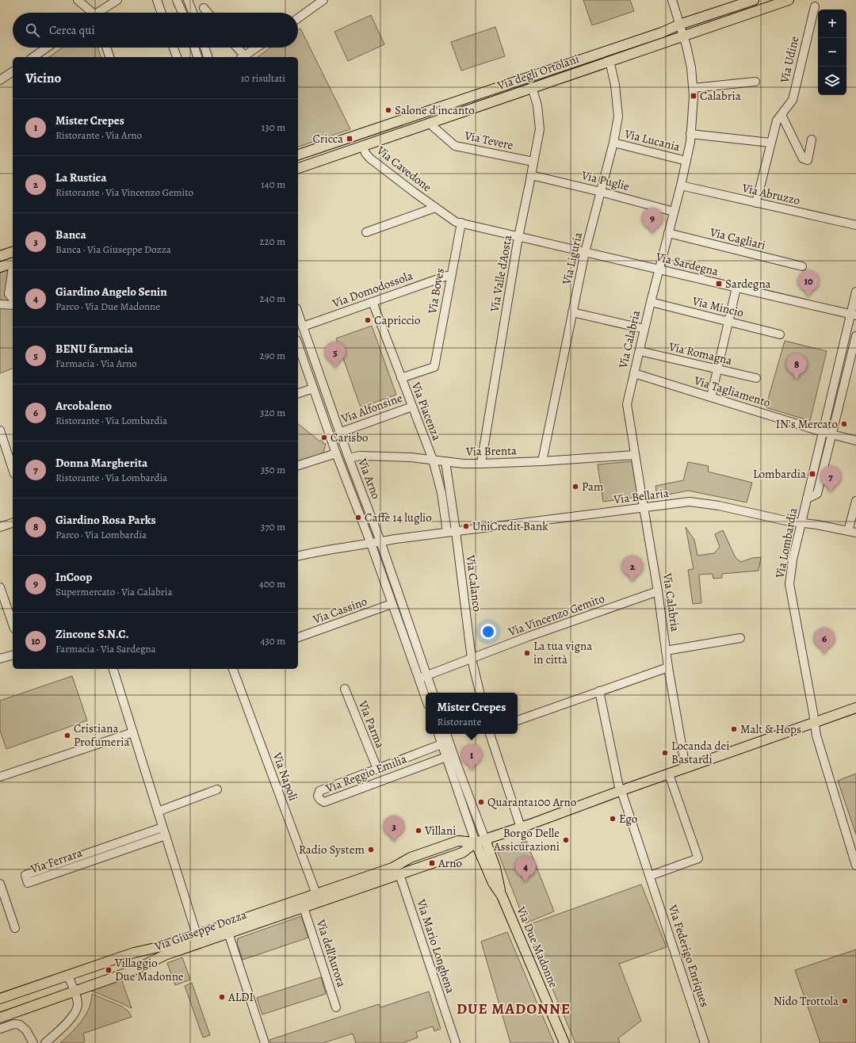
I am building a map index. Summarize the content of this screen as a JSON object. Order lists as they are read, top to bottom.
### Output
{
  "streets": {
    "main road": ["Via degli Ortolani", "Via Giuseppe Dozza", "Via Due Madonne"],
    "street": [
      "Via Udine",
      "Via Tevere",
      "Via Lucania",
      "Via Cavedone",
      "Via Puglie",
      "Via Abruzzo",
      "Via Cagliari",
      "Via Liguria",
      "Via Sardegna",
      "Via Valle d'Aosta",
      "Via Domodossola",
      "Via Boves",
      "Via Mincio",
      "Via Calabria",
      "Via Romagna",
      "Via Tagliamento",
      "Via Alfonsine",
      "Via Piacenza",
      "Via Brenta",
      "Via Arno",
      "Via Bellaria",
      "Via Lombardia",
      "Via Calanco",
      "Via Cassino",
      "Via Vincenzo Gemito",
      "Via Parma",
      "Via Reggio Emilia",
      "Via Napoli",
      "Via Ferrara",
      "Via Mario Longhena",
      "Via dell'Aurora",
      "Via Federigo Enriques"
    ]
  },
  "crossings": [
    ["Via Udine", "Via Abruzzo"],
    ["Via degli Ortolani", "Via Tevere"],
    ["Via degli Ortolani", "Via Cavedone"],
    ["Via degli Ortolani", "Via Liguria"],
    ["Via degli Ortolani", "Via Valle d'Aosta"],
    ["Via degli Ortolani", "Via Calabria"],
    ["Via Tevere", "Via Valle d'Aosta"],
    ["Via Lucania", "Via Liguria"],
    ["Via Lucania", "Via Calabria"],
    ["Via Cavedone", "Via Sardegna"],
    ["Via Cavedone", "Via Valle d'Aosta"],
    ["Via Cavedone", "Via Boves"],
    ["Via Puglie", "Via Liguria"],
    ["Via Puglie", "Via Valle d'Aosta"],
    ["Via Puglie", "Via Calabria"],
    ["Via Abruzzo", "Via Calabria"],
    ["Via Cagliari", "Via Calabria"],
    ["Via Liguria", "Via Sardegna"],
    ["Via Liguria", "Via Brenta"],
    ["Via Sardegna", "Via Valle d'Aosta"],
    ["Via Sardegna", "Via Calabria"],
    ["Via Sardegna", "Via Lombardia"],
    ["Via Valle d'Aosta", "Via Brenta"],
    ["Via Domodossola", "Via Boves"],
    ["Via Domodossola", "Via Piacenza"],
    ["Via Domodossola", "Via Arno"],
    ["Via Boves", "Via Piacenza"],
    ["Via Mincio", "Via Calabria"],
    ["Via Calabria", "Via Romagna"],
    ["Via Calabria", "Via Tagliamento"],
    ["Via Calabria", "Via Brenta"],
    ["Via Calabria", "Via Bellaria"],
    ["Via Calabria", "Via Vincenzo Gemito"],
    ["Via Tagliamento", "Via Lombardia"],
    ["Via Alfonsine", "Via Piacenza"],
    ["Via Alfonsine", "Via Arno"],
    ["Via Piacenza", "Via Brenta"],
    ["Via Piacenza", "Via Bellaria"],
    ["Via Brenta", "Via Arno"],
    ["Via Arno", "Via Bellaria"],
    ["Via Arno", "Via Cassino"],
    ["Via Arno", "Via Vincenzo Gemito"],
    ["Via Bellaria", "Via Lombardia"],
    ["Via Bellaria", "Via Calanco"],
    ["Via Calanco", "Via Vincenzo Gemito"],
    ["Via Parma", "Via Reggio Emilia"],
    ["Via Napoli", "Via Giuseppe Dozza"],
    ["Via Giuseppe Dozza", "Via Mario Longhena"],
    ["Via Giuseppe Dozza", "Via Due Madonne"],
    ["Via Giuseppe Dozza", "Via dell'Aurora"]
  ],
  "districts": ["DUE MADONNE"],
  "places": {
    "transit": [
      "Calabria",
      "Cricca",
      "Sardegna",
      "Lombardia",
      "Arno",
      "Villaggio Due Madonne"
    ],
    "other": [
      "Salone d'incanto",
      "Capriccio",
      "IN's Mercato",
      "Carisbo",
      "Pam",
      "Caffè 14 luglio",
      "UniCredit Bank",
      "La tua vigna in città",
      "Malt & Hops",
      "Cristiana Profumeria",
      "Locanda dei Bastardi",
      "Quaranta100 Arno",
      "Ego",
      "Villani",
      "Borgo Delle Assicurazioni",
      "Radio System",
      "ALDI",
      "Nido Trottola"
    ]
  },
  "page": {
    "map_buttons": ["+", "−"],
    "search": "Cerca qui",
    "heading": ["Vicino", "10 risultati"],
    "list": [
      {
        "mark": "1",
        "name": "Mister Crepes",
        "note": "Ristorante · Via Arno",
        "value": "130 m"
      },
      {
        "mark": "2",
        "name": "La Rustica",
        "note": "Ristorante · Via Vincenzo Gemito",
        "value": "140 m"
      },
      {
        "mark": "3",
        "name": "Banca",
        "note": "Banca · Via Giuseppe Dozza",
        "value": "220 m"
      },
      {
        "mark": "4",
        "name": "Giardino Angelo Senin",
        "note": "Parco · Via Due Madonne",
        "value": "240 m"
      },
      {
        "mark": "5",
        "name": "BENU farmacia",
        "note": "Farmacia · Via Arno",
        "value": "290 m"
      },
      {
        "mark": "6",
        "name": "Arcobaleno",
        "note": "Ristorante · Via Lombardia",
        "value": "320 m"
      },
      {
        "mark": "7",
        "name": "Donna Margherita",
        "note": "Ristorante · Via Lombardia",
        "value": "350 m"
      },
      {
        "mark": "8",
        "name": "Giardino Rosa Parks",
        "note": "Parco · Via Lombardia",
        "value": "370 m"
      },
      {
        "mark": "9",
        "name": "InCoop",
        "note": "Supermercato · Via Calabria",
        "value": "400 m"
      },
      {
        "mark": "10",
        "name": "Zincone S.N.C.",
        "note": "Farmacia · Via Sardegna",
        "value": "430 m"
      }
    ],
    "pins": [
      "9",
      "10",
      "5",
      "8",
      "7",
      "2",
      "6",
      "1",
      "3",
      "4"
    ],
    "popup": ["Mister Crepes", "Ristorante"]
  }
}
